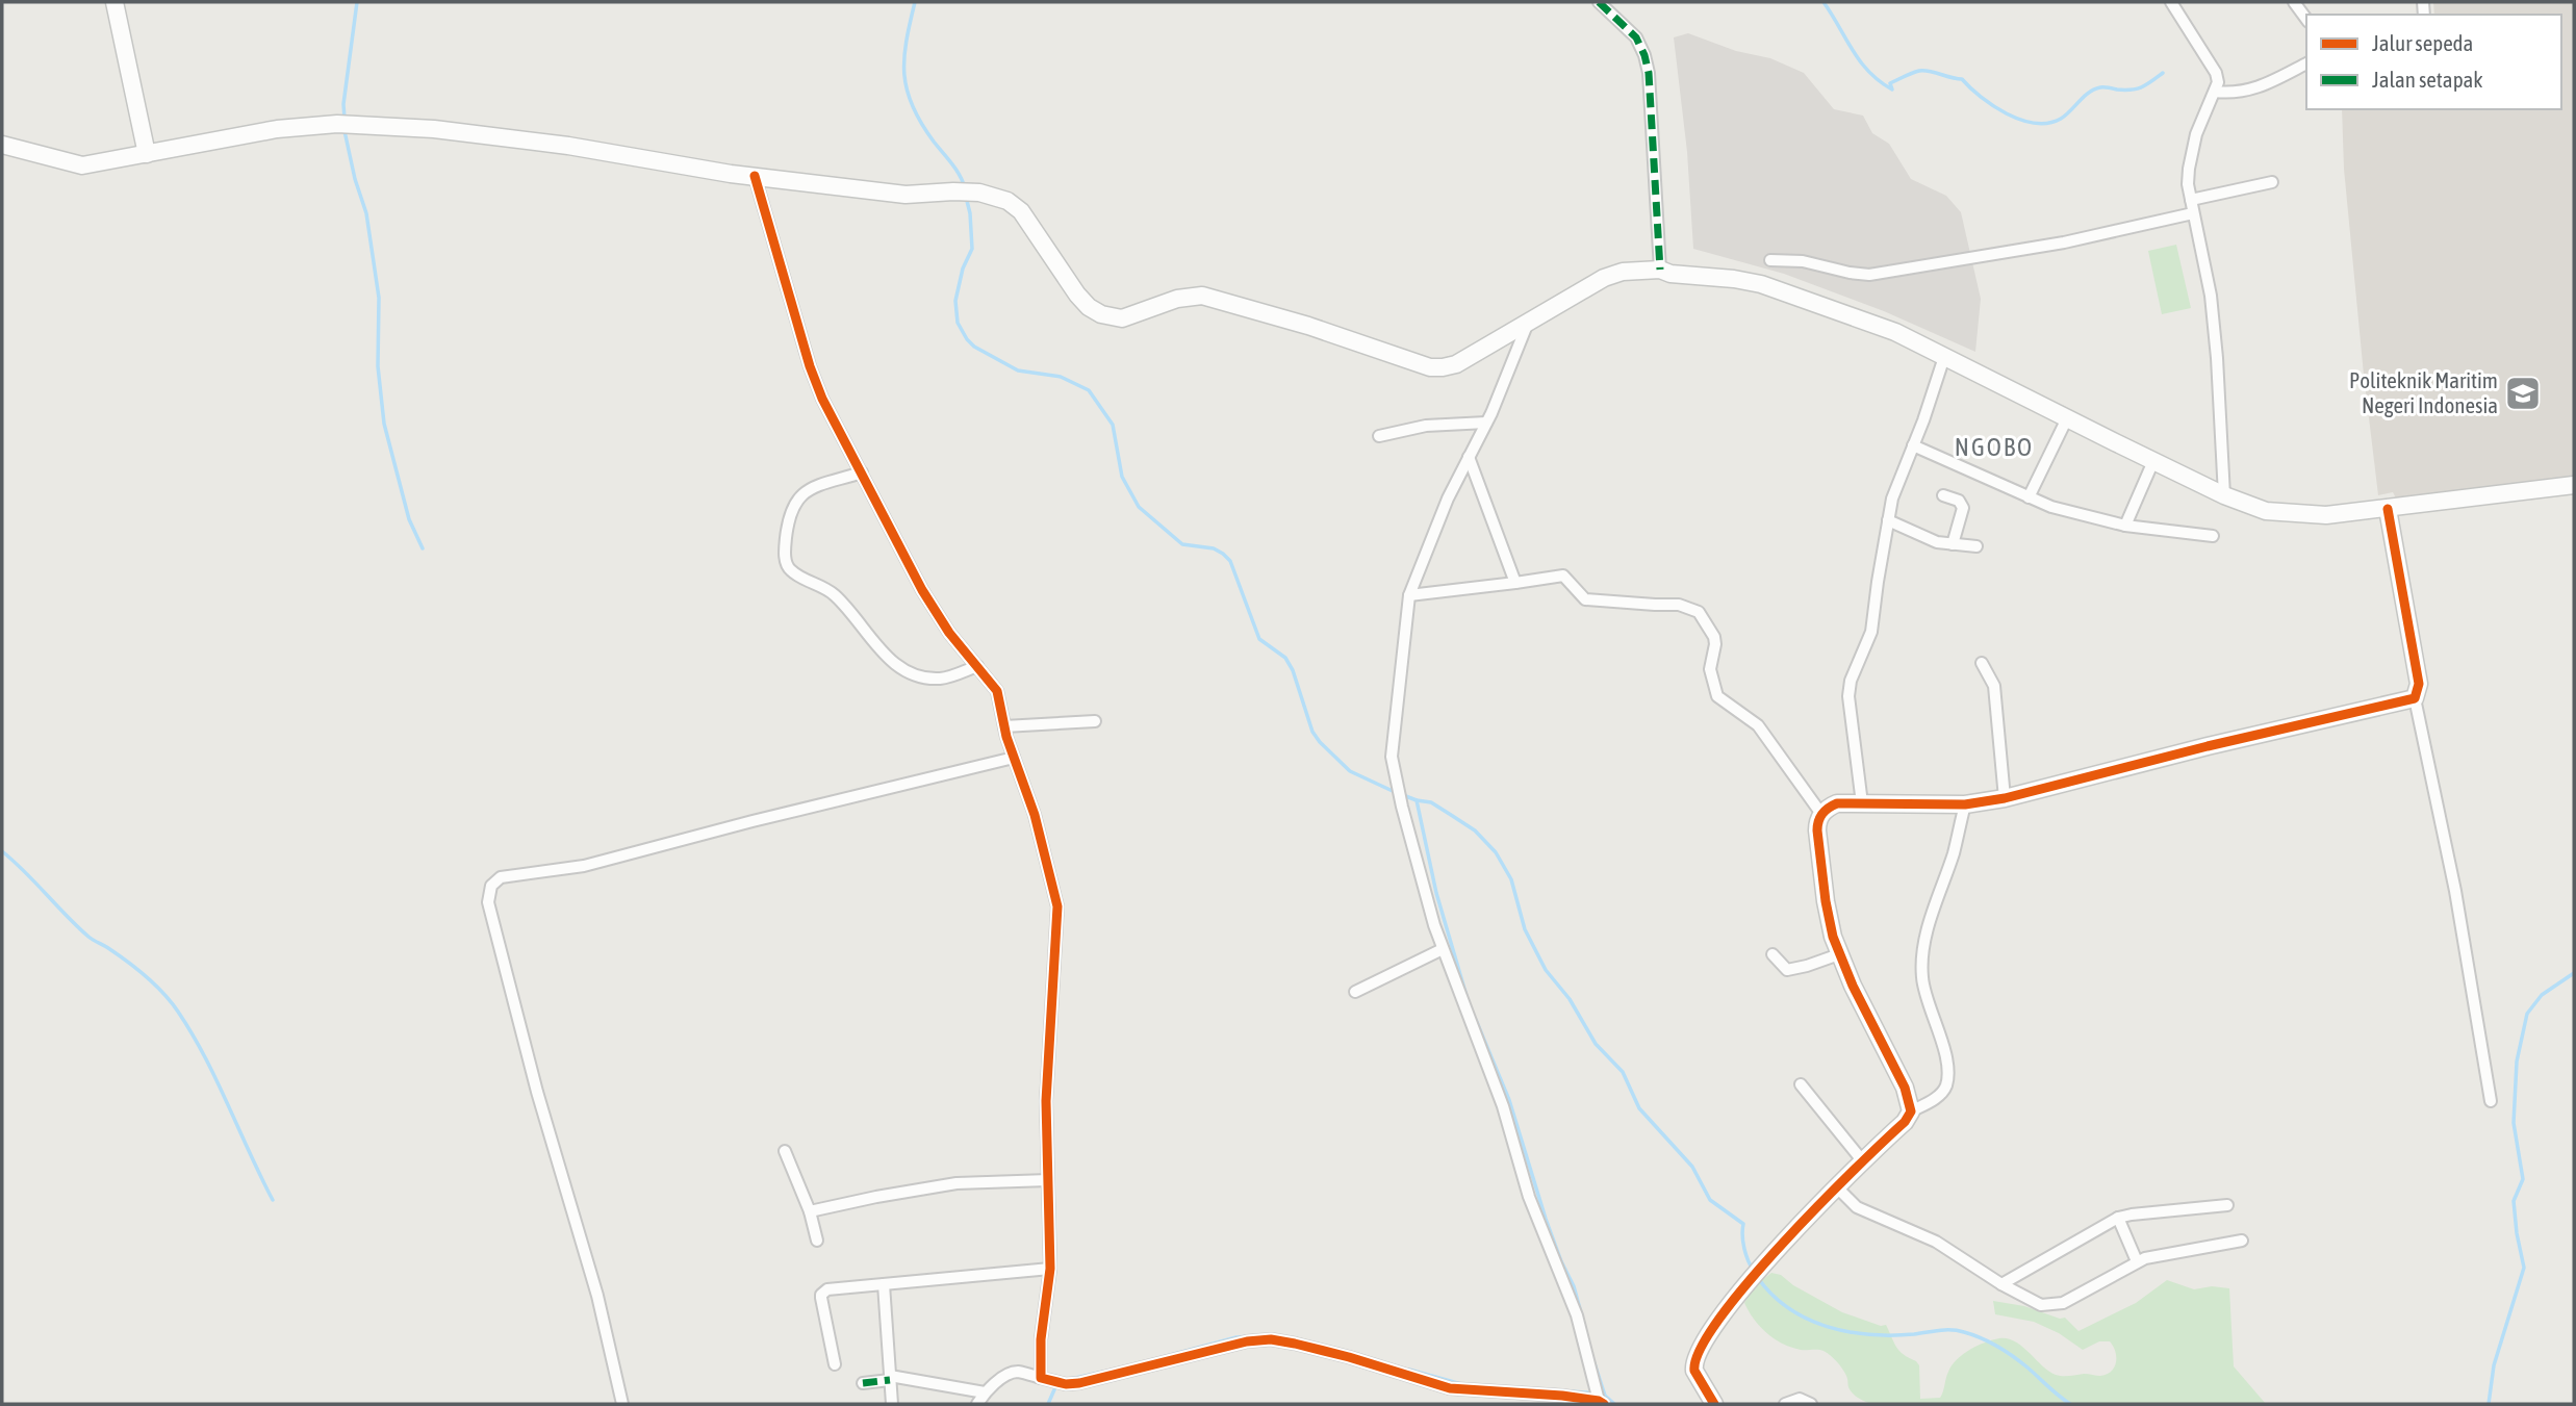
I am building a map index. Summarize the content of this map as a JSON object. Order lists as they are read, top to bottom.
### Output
{
  "districts": ["NGOBO"],
  "places": {
    "school or university": ["Politeknik Maritim Negeri Indonesia"]
  },
  "legend": ["Jalur sepeda", "Jalan setapak"]
}
